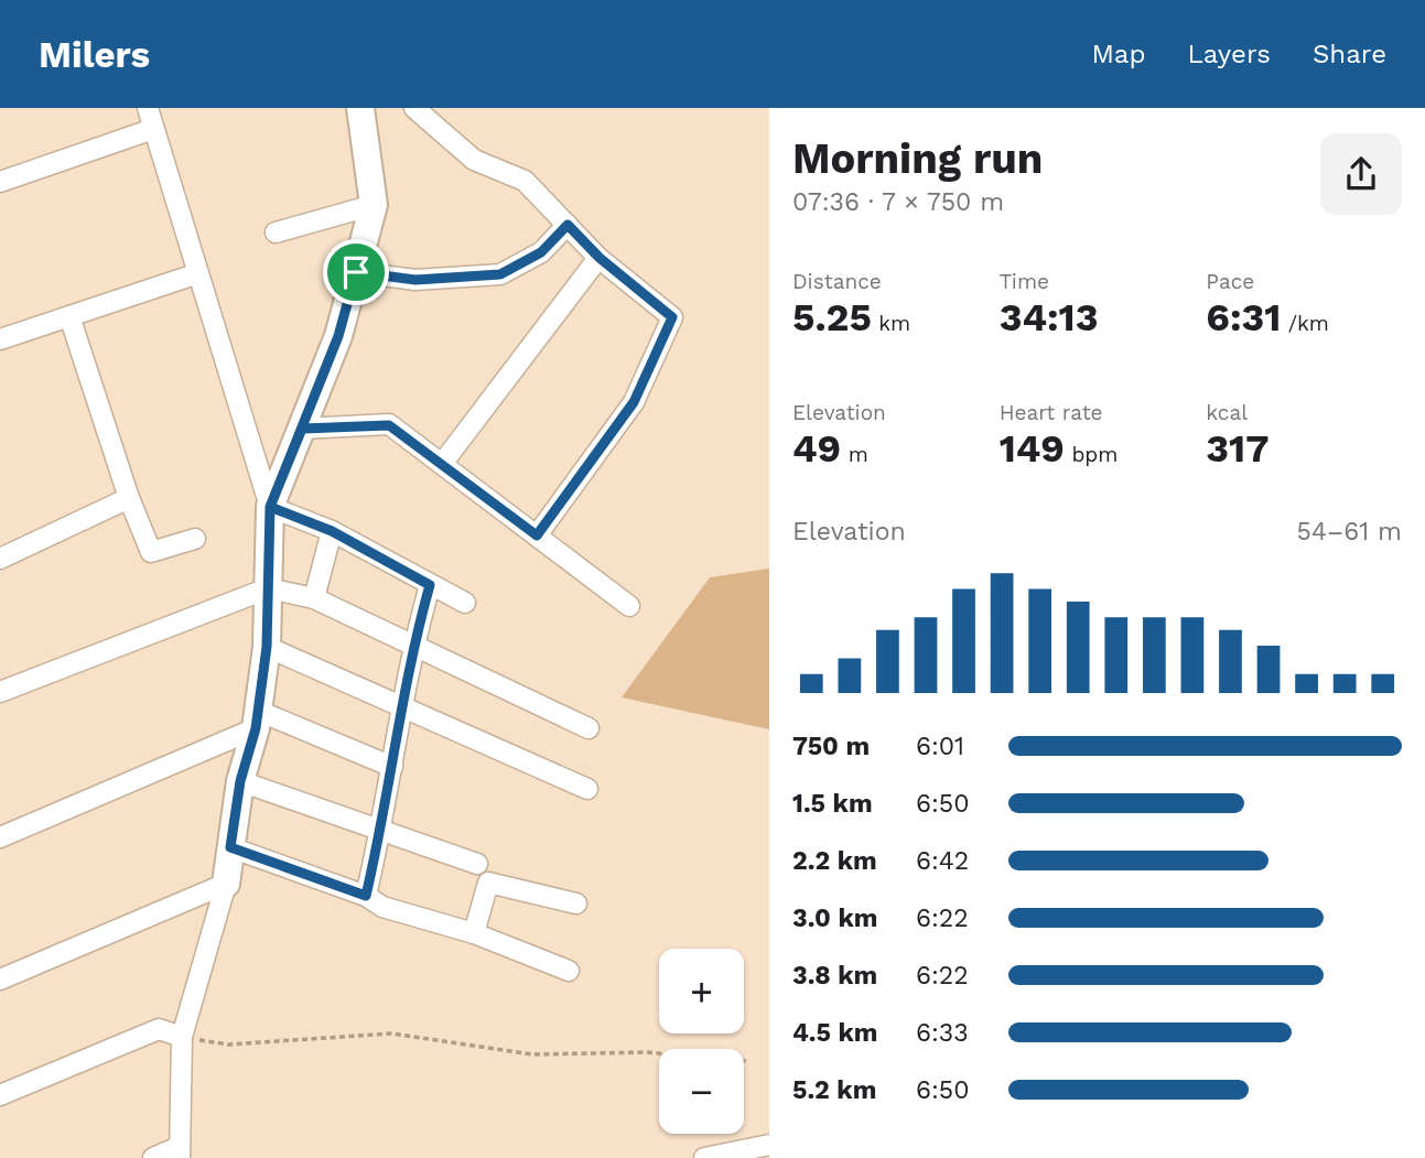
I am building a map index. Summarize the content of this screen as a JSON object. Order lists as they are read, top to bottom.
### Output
{
  "page": {
    "header": "Milers",
    "nav": ["Map", "Layers", "Share"],
    "heading": ["Morning run", "07:36 · 7 × 750 m"],
    "stats": [
      ["Distance", "5.25 km"],
      ["Time", "34:13"],
      ["Pace", "6:31 /km"],
      ["Elevation", "49 m"],
      ["Heart rate", "149 bpm"],
      ["kcal", "317"]
    ],
    "chart": ["Elevation", "54–61 m"],
    "list": [
      {
        "name": "750 m",
        "note": "6:01"
      },
      {
        "name": "1.5 km",
        "note": "6:50"
      },
      {
        "name": "2.2 km",
        "note": "6:42"
      },
      {
        "name": "3.0 km",
        "note": "6:22"
      },
      {
        "name": "3.8 km",
        "note": "6:22"
      },
      {
        "name": "4.5 km",
        "note": "6:33"
      },
      {
        "name": "5.2 km",
        "note": "6:50"
      }
    ],
    "map_buttons": ["+", "−"]
  }
}
